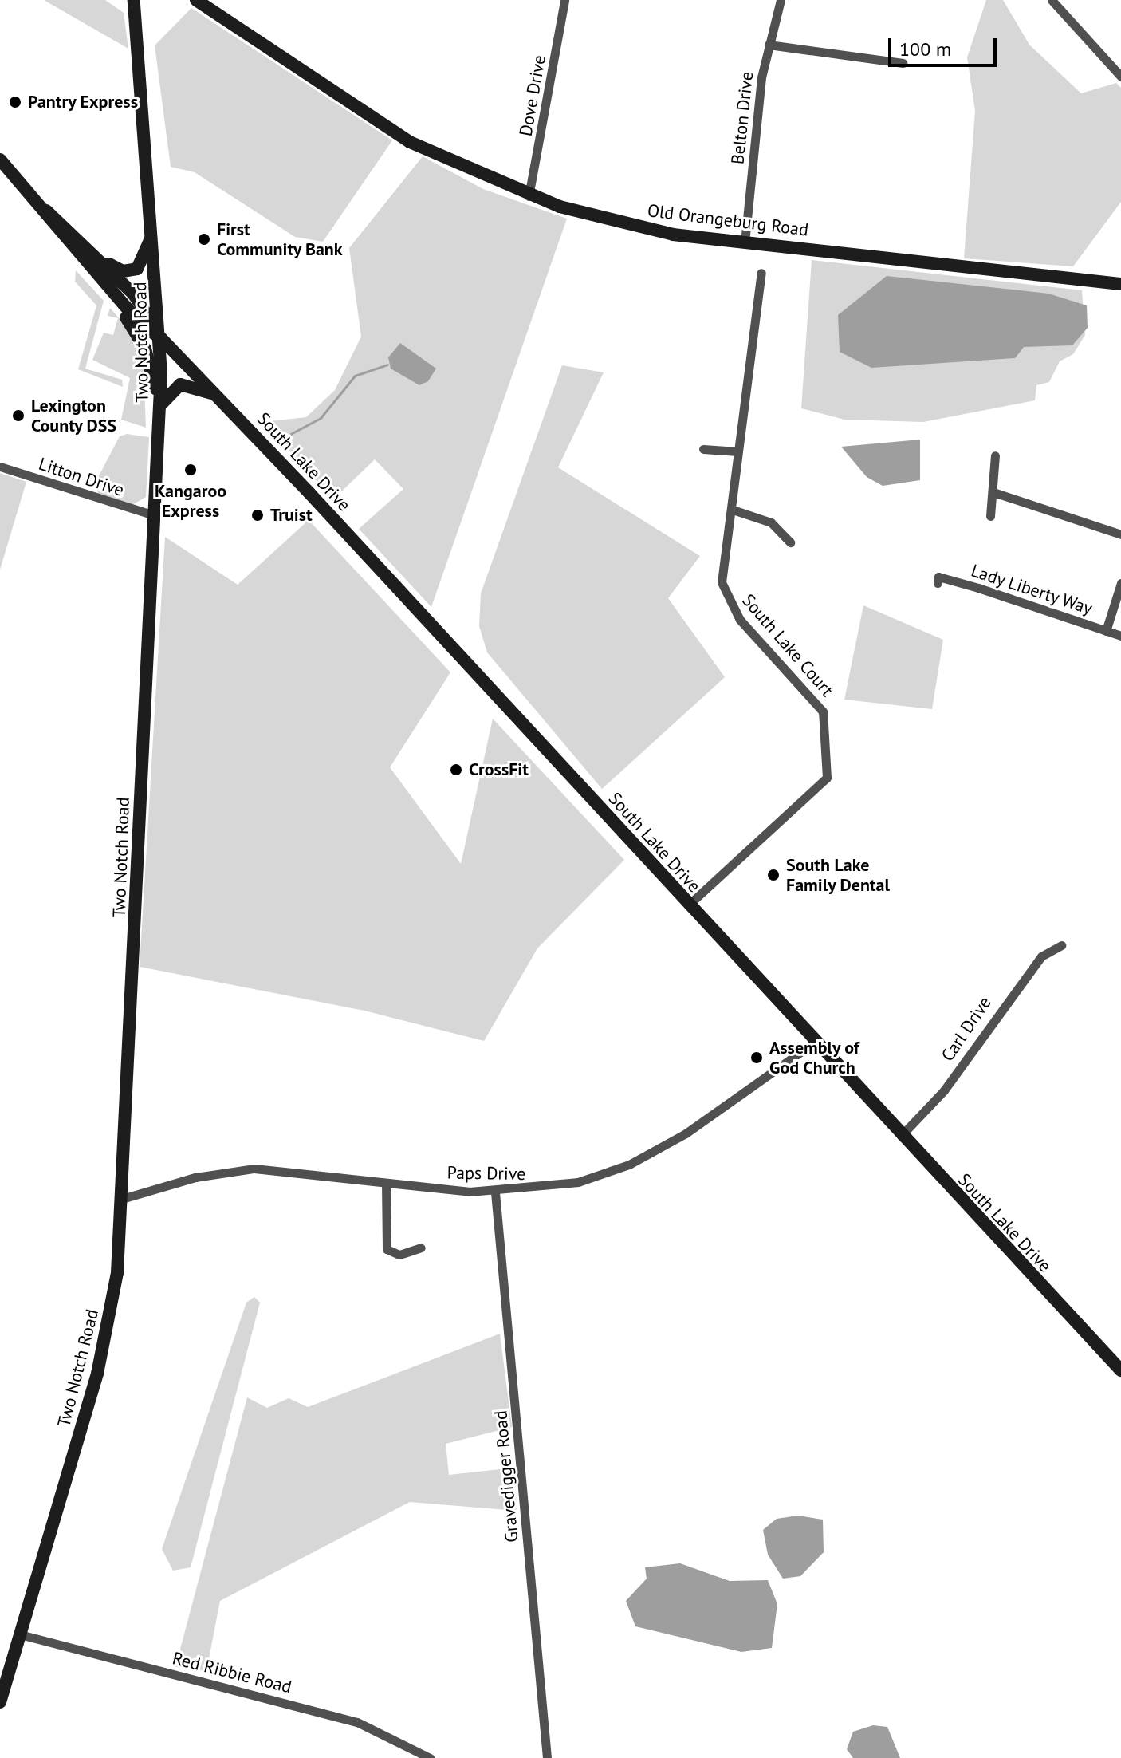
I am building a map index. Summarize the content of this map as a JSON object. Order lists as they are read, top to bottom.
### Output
{
  "streets": {
    "street": [
      "Dove Drive",
      "Belton Drive",
      "Old Orangeburg Road",
      "Two Notch Road",
      "South Lake Drive",
      "Litton Drive",
      "Lady Liberty Way",
      "South Lake Court",
      "Carl Drive",
      "Paps Drive",
      "Gravedigger Road",
      "Red Ribbie Road"
    ]
  },
  "crossings": [
    ["Dove Drive", "Old Orangeburg Road"],
    ["Belton Drive", "Old Orangeburg Road"],
    ["Two Notch Road", "South Lake Drive"],
    ["Two Notch Road", "Litton Drive"],
    ["Two Notch Road", "Paps Drive"],
    ["Two Notch Road", "Red Ribbie Road"],
    ["South Lake Drive", "South Lake Court"],
    ["South Lake Drive", "Carl Drive"],
    ["South Lake Drive", "Paps Drive"],
    ["Paps Drive", "Gravedigger Road"]
  ],
  "places": [
    "Pantry Express",
    "First Community Bank",
    "Lexington County DSS",
    "Kangaroo Express",
    "Truist",
    "CrossFit",
    "South Lake Family Dental",
    "Assembly of God Church"
  ],
  "scale_bar": "100 m"
}
